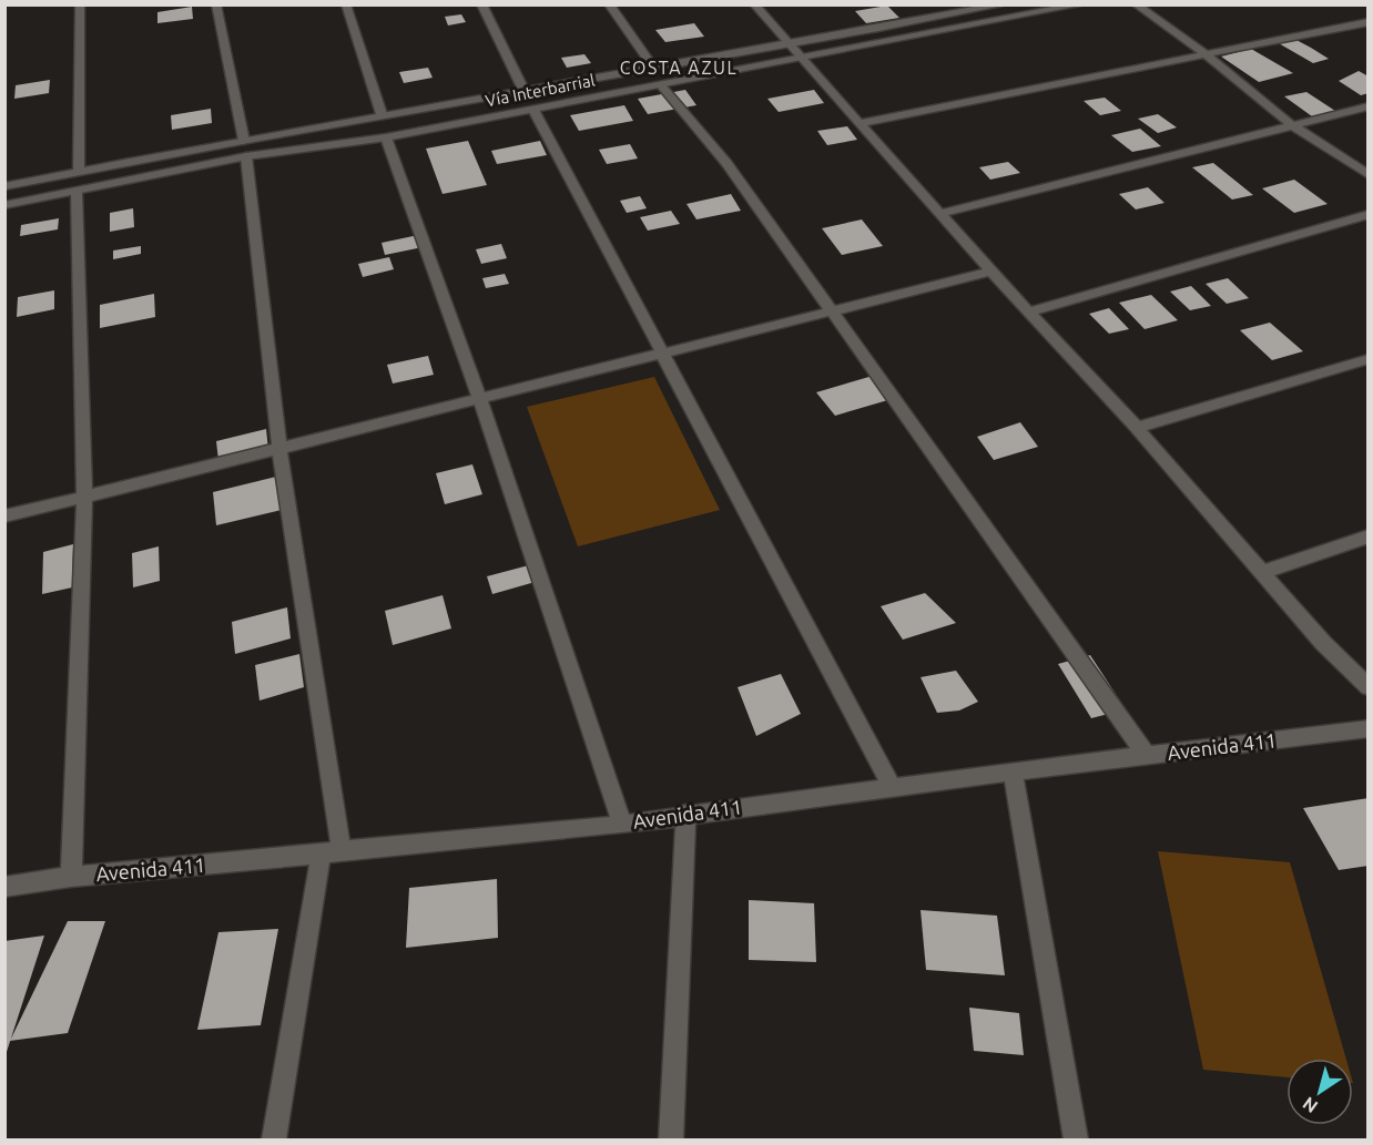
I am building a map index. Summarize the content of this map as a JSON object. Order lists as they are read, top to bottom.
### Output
{
  "streets": {
    "street": ["Vía Interbarrial", "Avenida 411"]
  },
  "districts": ["COSTA AZUL"],
  "north": "bottom left"
}
